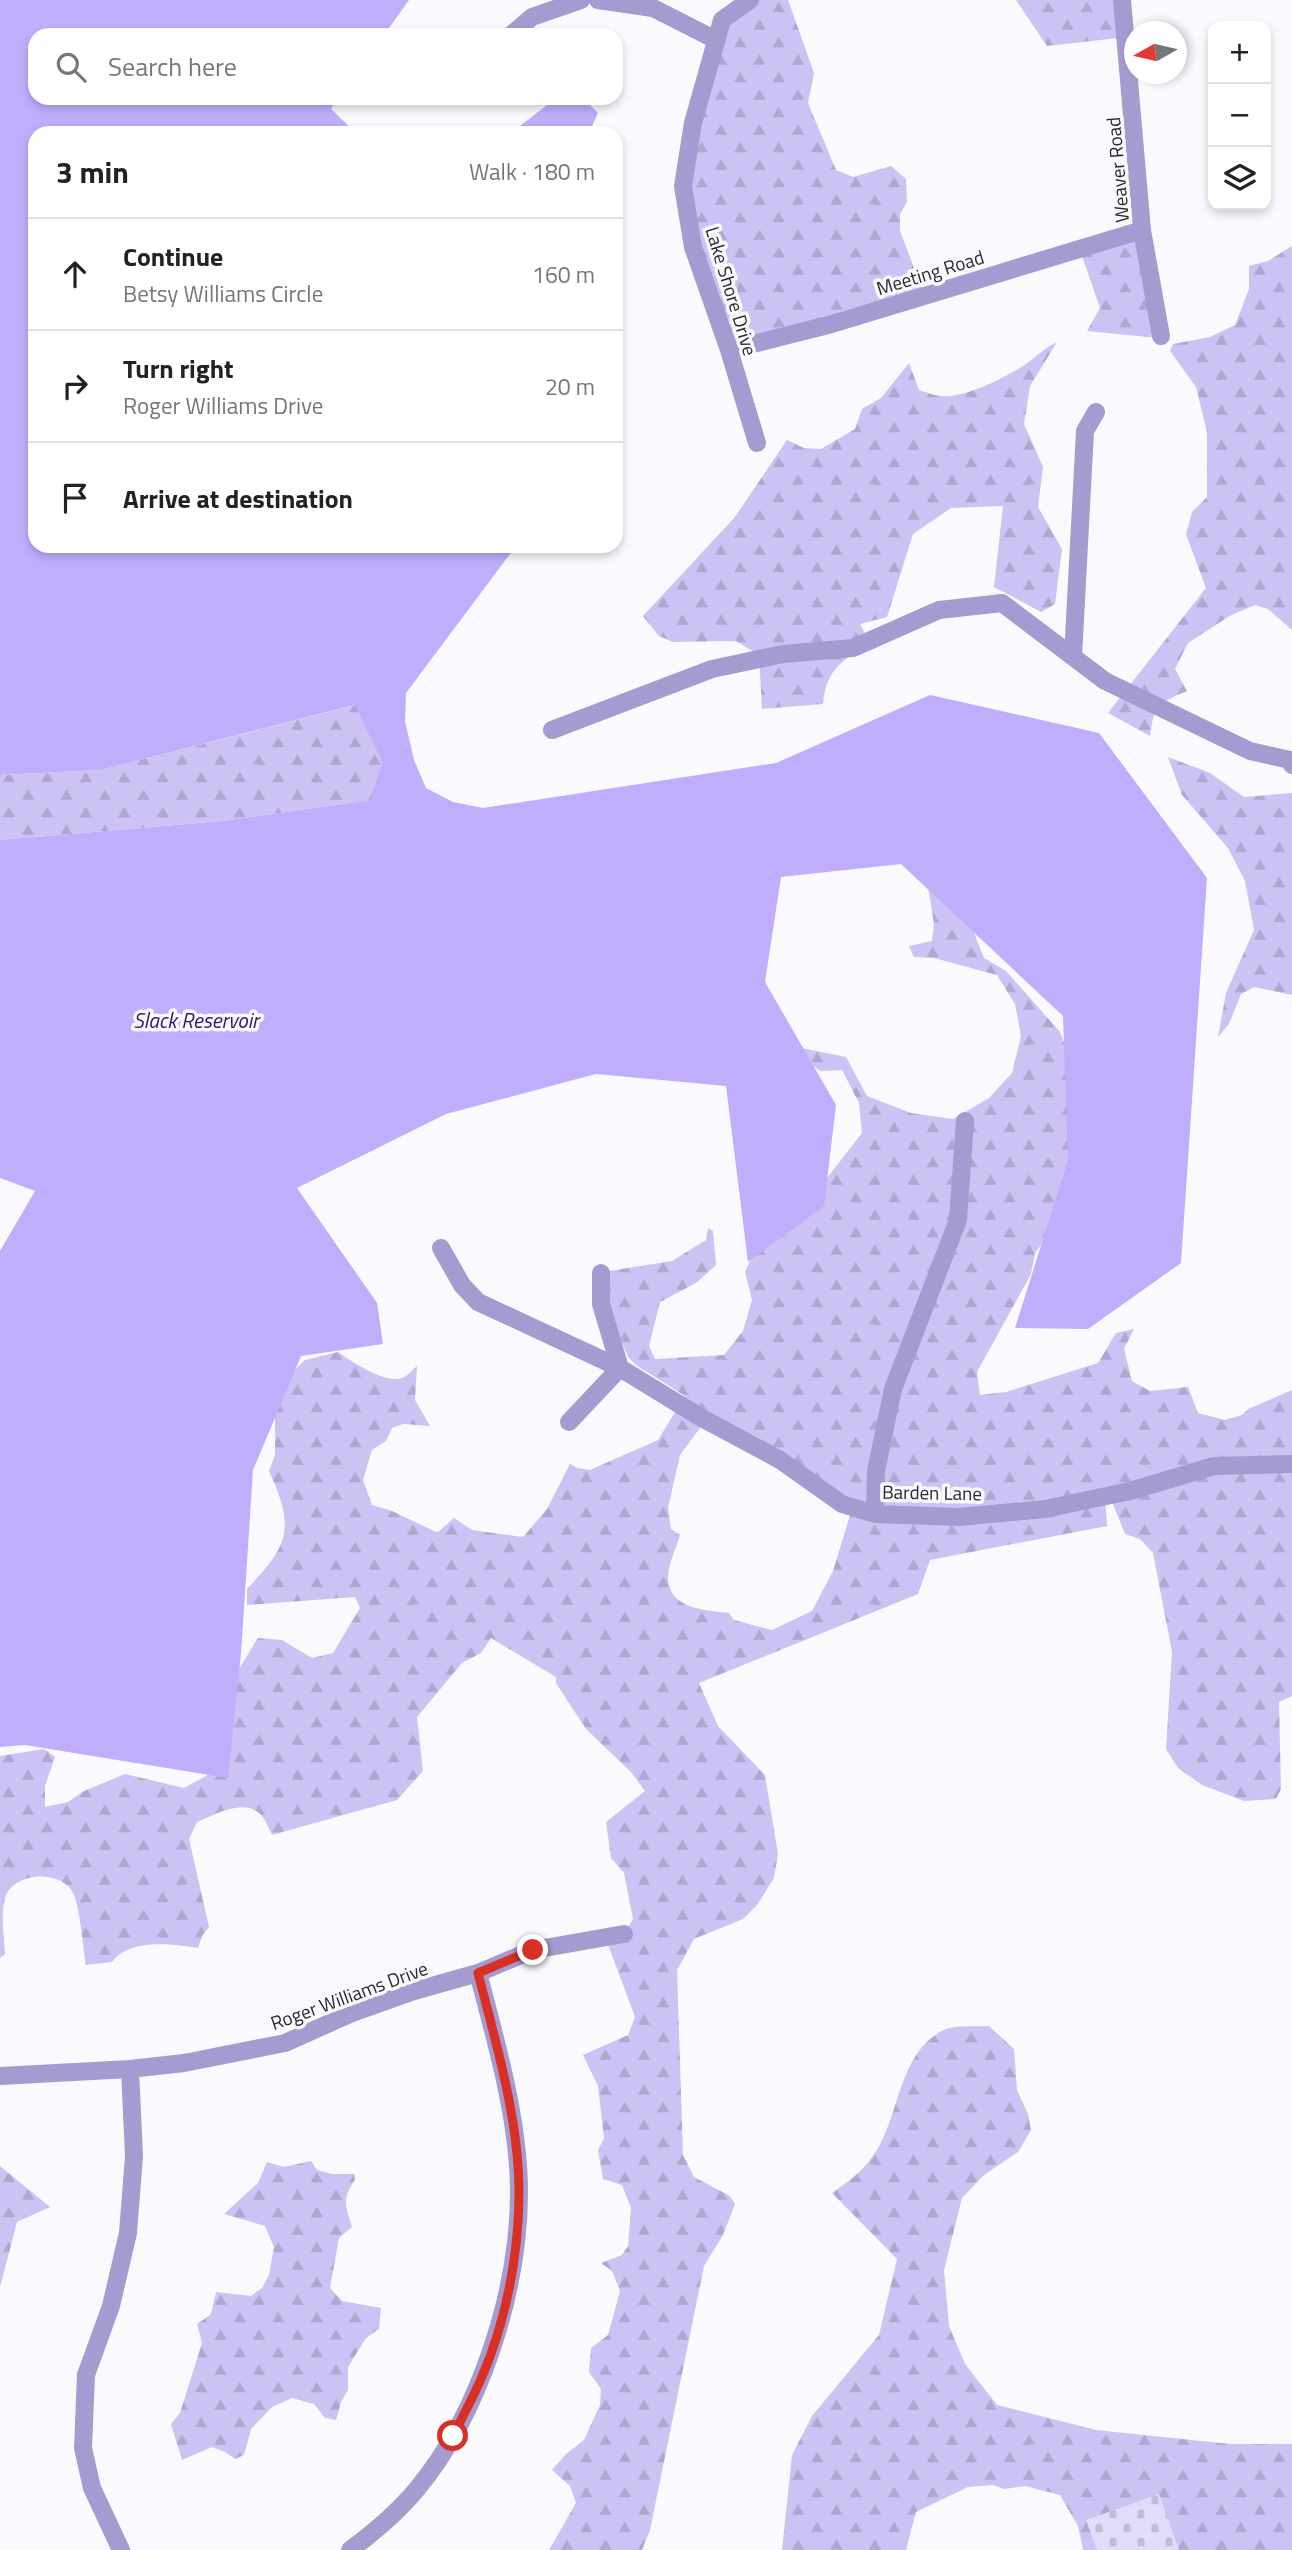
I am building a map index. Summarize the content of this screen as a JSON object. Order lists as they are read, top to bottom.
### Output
{
  "streets": {
    "street": [
      "Weaver Road",
      "Meeting Road",
      "Lake Shore Drive",
      "Barden Lane",
      "Roger Williams Drive"
    ]
  },
  "crossings": [
    ["Weaver Road", "Meeting Road"],
    ["Meeting Road", "Lake Shore Drive"]
  ],
  "water": ["Slack Reservoir"],
  "north": "left",
  "page": {
    "map_buttons": ["+", "−"],
    "search": "Search here",
    "heading": ["3 min", "Walk · 180 m"],
    "list": [
      ["Continue", "Betsy Williams Circle", "160 m"],
      ["Turn right", "Roger Williams Drive", "20 m"],
      "Arrive at destination"
    ]
  }
}
